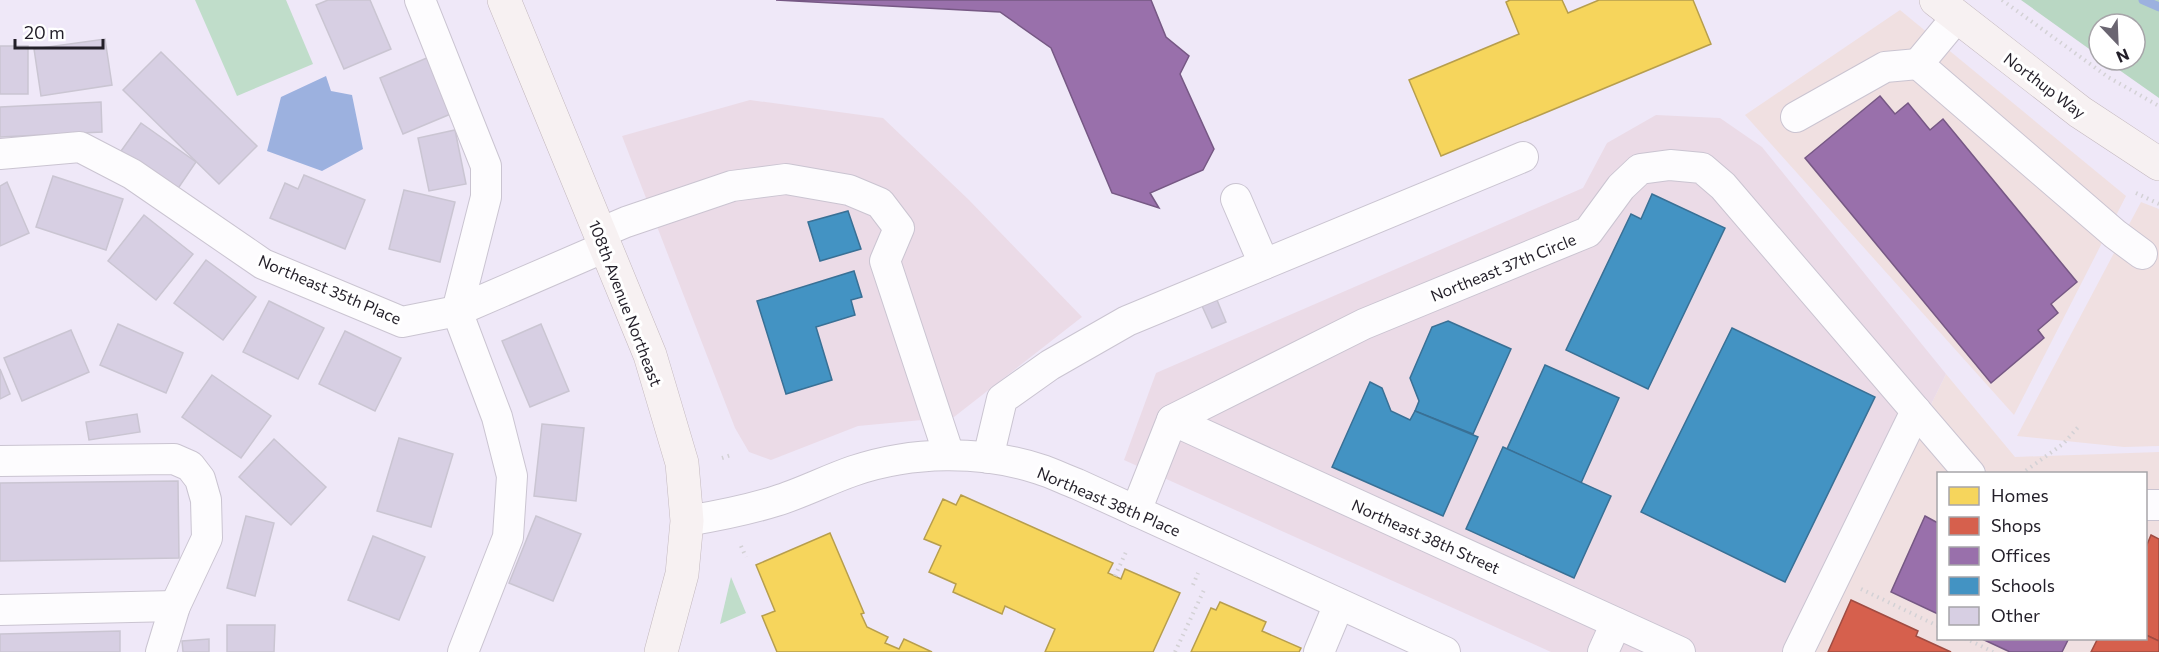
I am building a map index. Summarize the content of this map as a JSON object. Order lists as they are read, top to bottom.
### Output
{
  "streets": {
    "main road": ["Northup Way", "108th Avenue Northeast"],
    "street": [
      "Northeast 37th Circle",
      "Northeast 35th Place",
      "Northeast 38th Place",
      "Northeast 38th Street"
    ]
  },
  "crossings": [
    ["Northeast 37th Circle", "Northeast 38th Street"],
    ["Northeast 35th Place", "108th Avenue Northeast"],
    ["Northeast 35th Place", "Northeast 38th Place"],
    ["108th Avenue Northeast", "Northeast 38th Place"]
  ],
  "legend": [
    "Homes",
    "Shops",
    "Offices",
    "Schools",
    "Other"
  ],
  "scale_bar": "20 m",
  "north": "bottom right"
}
